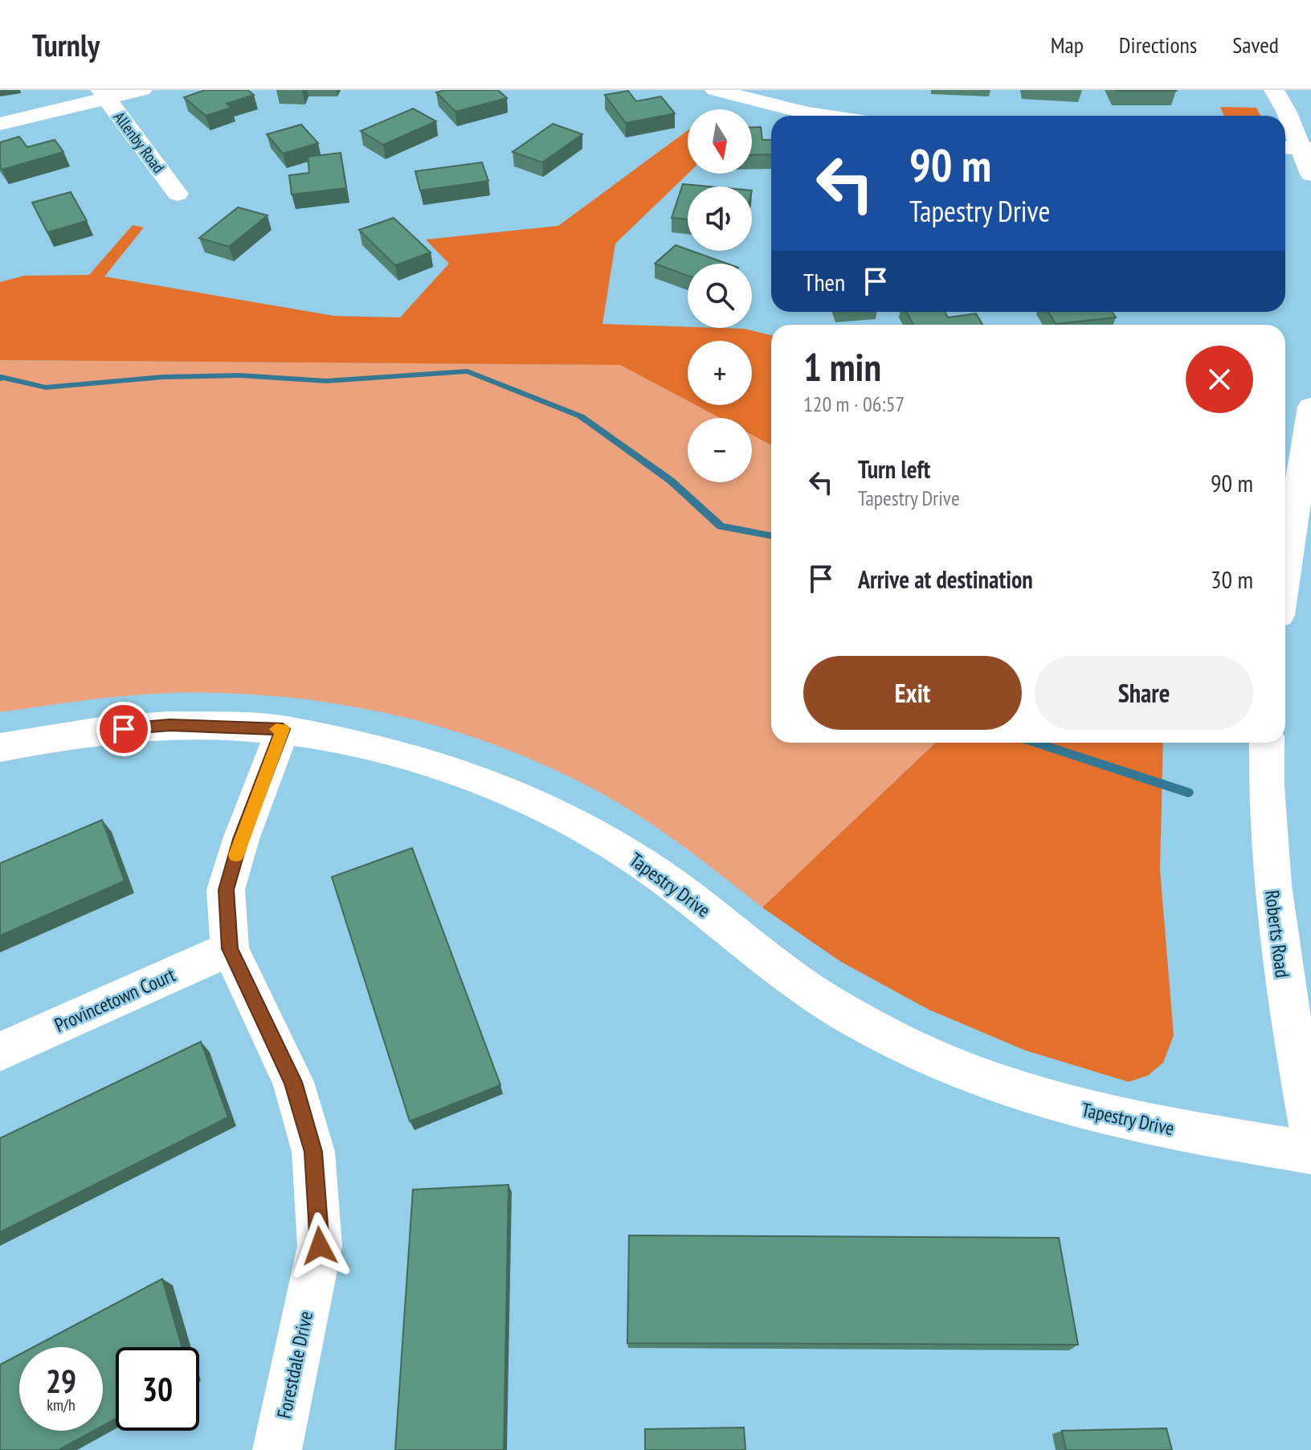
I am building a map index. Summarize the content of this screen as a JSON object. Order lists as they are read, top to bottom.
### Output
{
  "streets": {
    "street": [
      "Allenby Road",
      "Tapestry Drive",
      "Roberts Road",
      "Provincetown Court",
      "Forestdale Drive"
    ]
  },
  "crossings": [
    ["Tapestry Drive", "Forestdale Drive"],
    ["Provincetown Court", "Forestdale Drive"]
  ],
  "north": "bottom",
  "page": {
    "header": "Turnly",
    "nav": ["Map", "Directions", "Saved"],
    "map_buttons": ["+", "−"],
    "turn": ["90 m", "Tapestry Drive"],
    "then": "Then",
    "heading": ["1 min", "120 m · 06:57"],
    "list": [
      {
        "name": "Turn left",
        "note": "Tapestry Drive",
        "value": "90 m"
      },
      {
        "name": "Arrive at destination",
        "value": "30 m"
      }
    ],
    "buttons": ["Exit", "Share"],
    "speed": "29 km/h",
    "limit": "30"
  }
}
